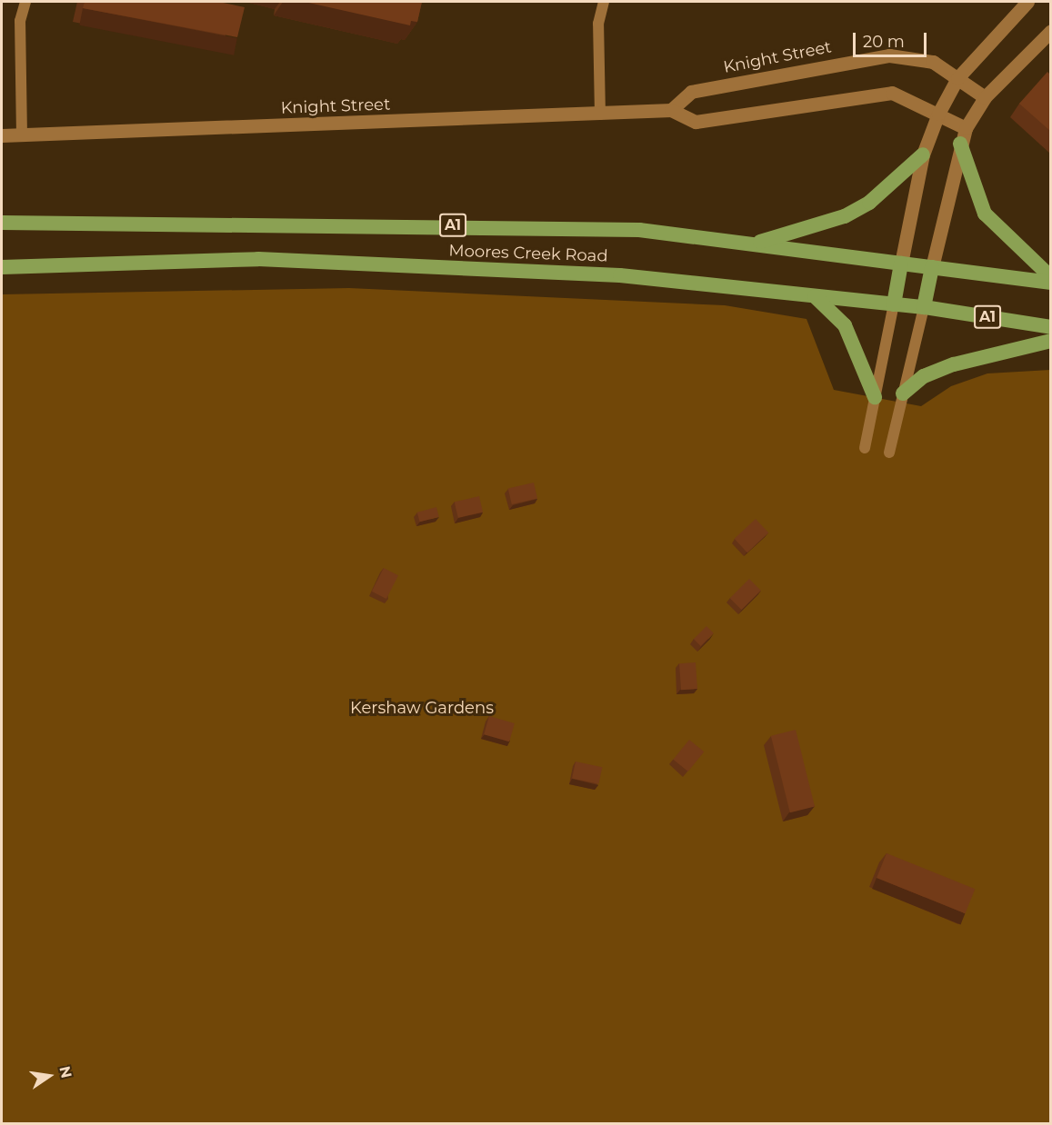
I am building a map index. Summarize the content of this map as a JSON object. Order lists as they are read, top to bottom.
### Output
{
  "streets": {
    "highway": ["A1", "Moores Creek Road"],
    "street": ["Knight Street"]
  },
  "parks": ["Kershaw Gardens"],
  "scale_bar": "20 m",
  "north": "right"
}
